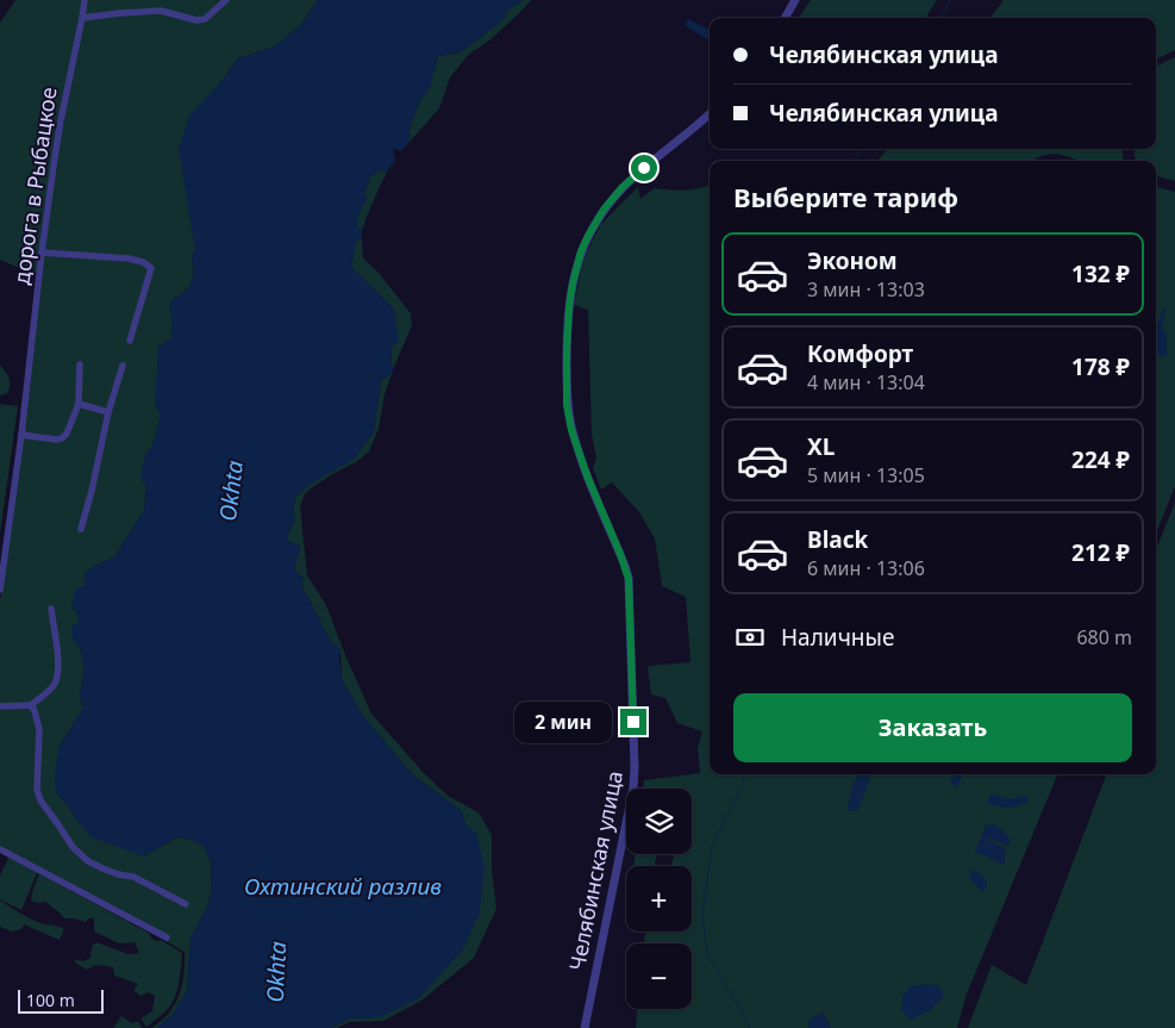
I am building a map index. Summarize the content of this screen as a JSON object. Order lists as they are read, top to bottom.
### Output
{
  "streets": {
    "street": ["дорога в Рыбацкое", "Челябинская улица"]
  },
  "water": ["Okhta", "Охтинский разлив"],
  "scale_bar": "100 m",
  "page": {
    "banner": ["Челябинская улица", "Челябинская улица"],
    "heading": "Выберите тариф",
    "list": [
      {
        "name": "Эконом",
        "note": "3 мин · 13:03",
        "value": "132 ₽"
      },
      {
        "name": "Комфорт",
        "note": "4 мин · 13:04",
        "value": "178 ₽"
      },
      {
        "name": "XL",
        "note": "5 мин · 13:05",
        "value": "224 ₽"
      },
      {
        "name": "Black",
        "note": "6 мин · 13:06",
        "value": "212 ₽"
      }
    ],
    "pay": ["Наличные", "680 m"],
    "buttons": "Заказать",
    "bubble": "2 мин",
    "map_buttons": ["+", "−"],
    "scale": "100 m"
  }
}
